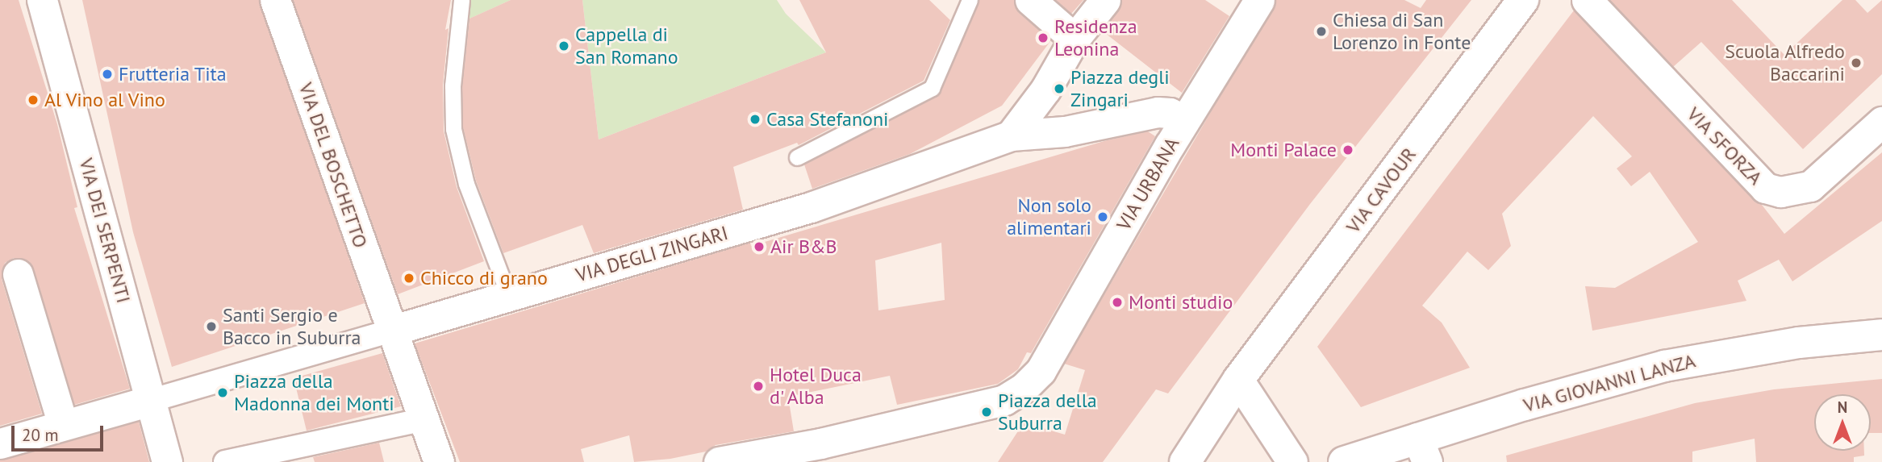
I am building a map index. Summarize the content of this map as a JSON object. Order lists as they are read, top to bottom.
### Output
{
  "streets": {
    "main road": ["VIA CAVOUR", "VIA GIOVANNI LANZA"],
    "street": [
      "VIA SFORZA",
      "VIA DEL BOSCHETTO",
      "VIA URBANA",
      "VIA DEI SERPENTI",
      "VIA DEGLI ZINGARI"
    ]
  },
  "crossings": [
    ["VIA DEL BOSCHETTO", "VIA DEGLI ZINGARI"],
    ["VIA DEI SERPENTI", "VIA DEGLI ZINGARI"]
  ],
  "places": [
    "Chiesa di San Lorenzo in Fonte",
    "Residenza Leonina",
    "Cappella di San Romano",
    "Scuola Alfredo Baccarini",
    "Frutteria Tita",
    "Piazza degli Zingari",
    "Al Vino al Vino",
    "Casa Stefanoni",
    "Monti Palace",
    "Non solo alimentari",
    "Air B&B",
    "Chicco di grano",
    "Monti studio",
    "Santi Sergio e Bacco in Suburra",
    "Hotel Duca d' Alba",
    "Piazza della Madonna dei Monti",
    "Piazza della Suburra"
  ],
  "scale_bar": "20 m",
  "north": "top"
}
